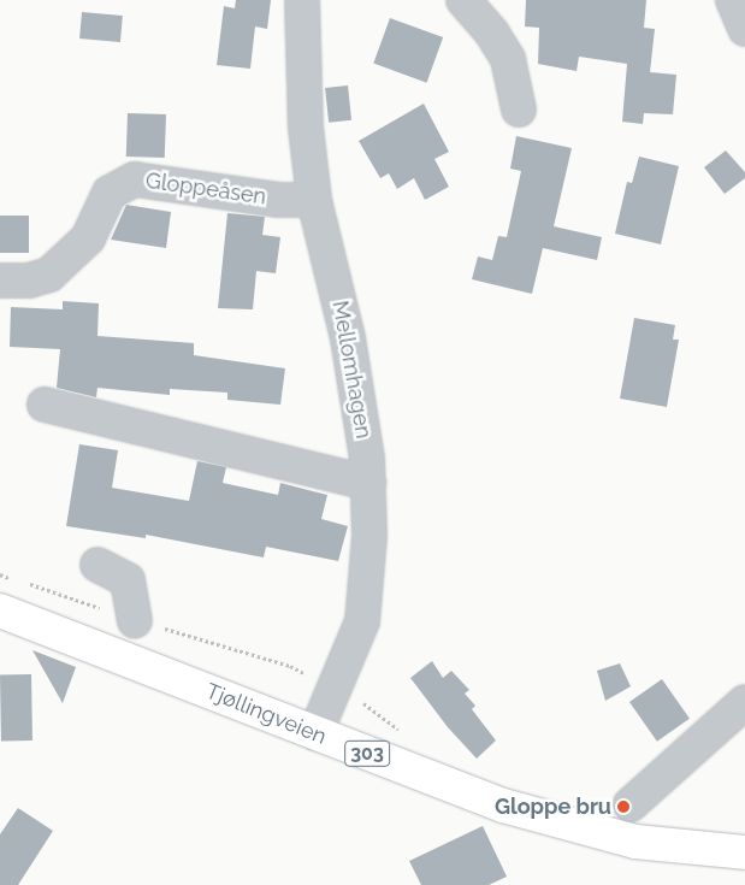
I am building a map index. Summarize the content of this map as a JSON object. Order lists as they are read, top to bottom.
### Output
{
  "streets": {
    "main road": ["Tjøllingveien", "303"],
    "street": ["Gloppeåsen", "Mellomhagen"]
  },
  "crossings": [
    ["Gloppeåsen", "Mellomhagen"],
    ["Mellomhagen", "Tjøllingveien"]
  ],
  "places": ["Gloppe bru"]
}
